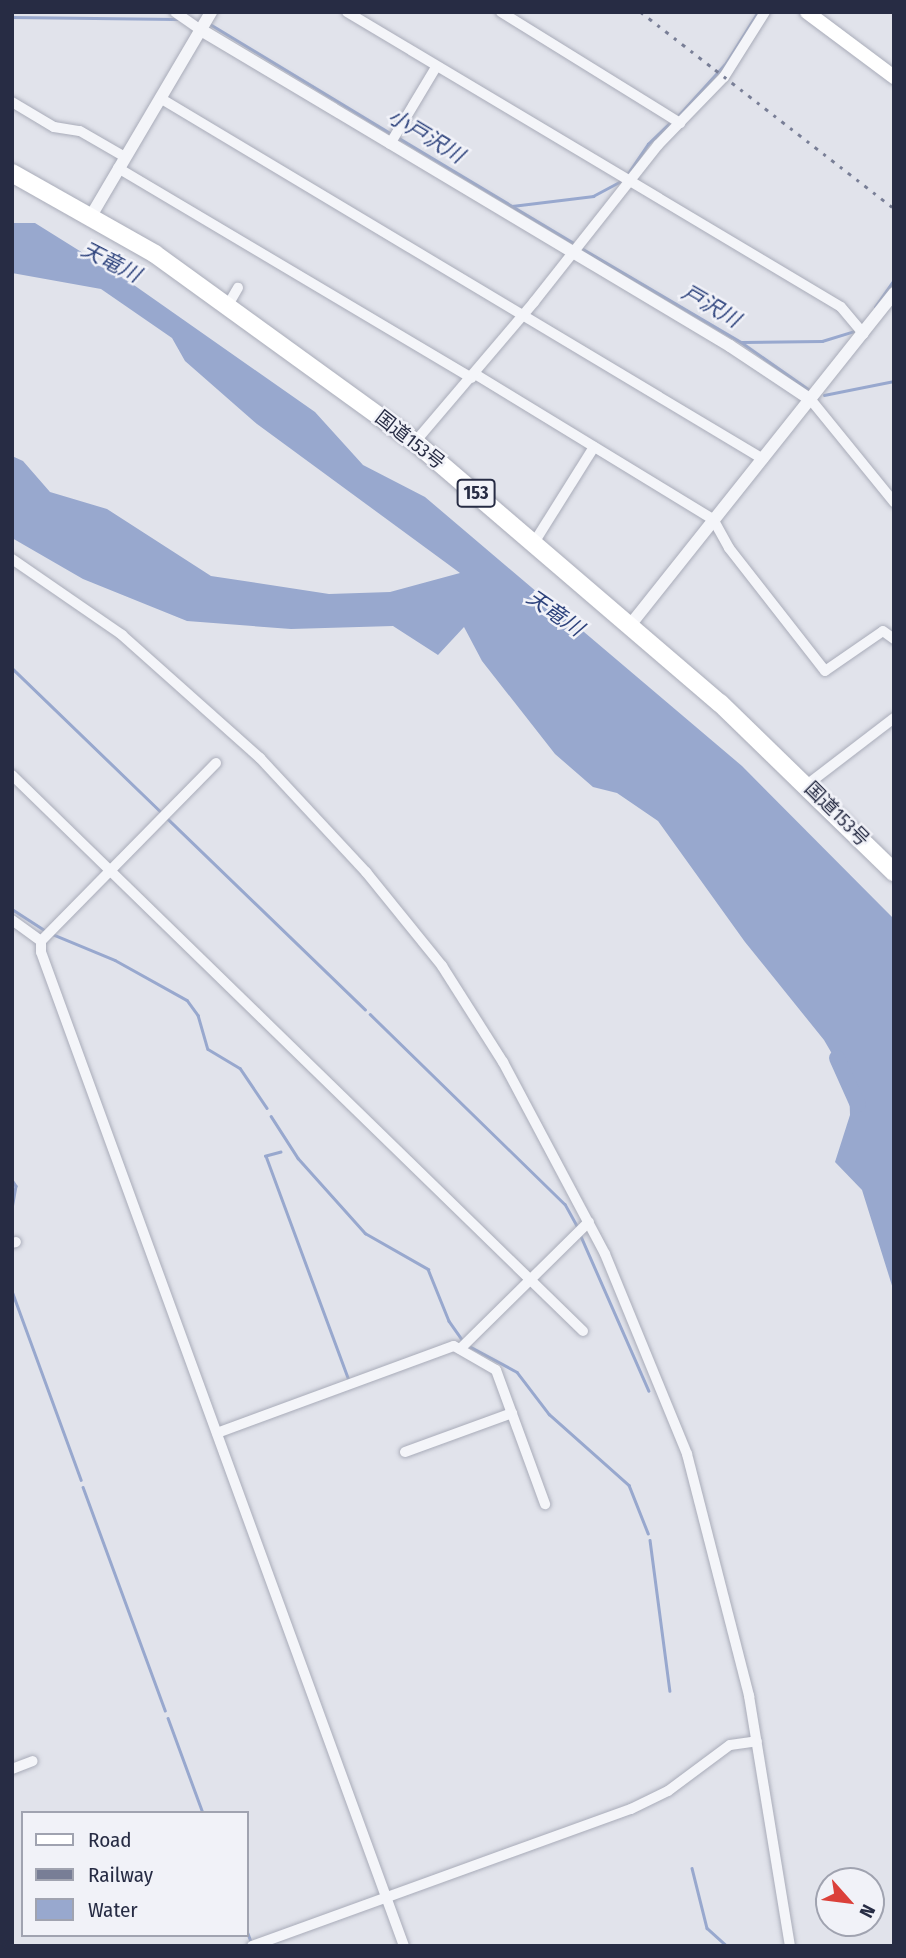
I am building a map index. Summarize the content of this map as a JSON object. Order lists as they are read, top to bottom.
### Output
{
  "streets": {
    "highway": ["国道153号", "153"]
  },
  "water": ["小戸沢川", "天竜川", "戸沢川"],
  "legend": ["Road", "Railway", "Water"],
  "north": "bottom right"
}
